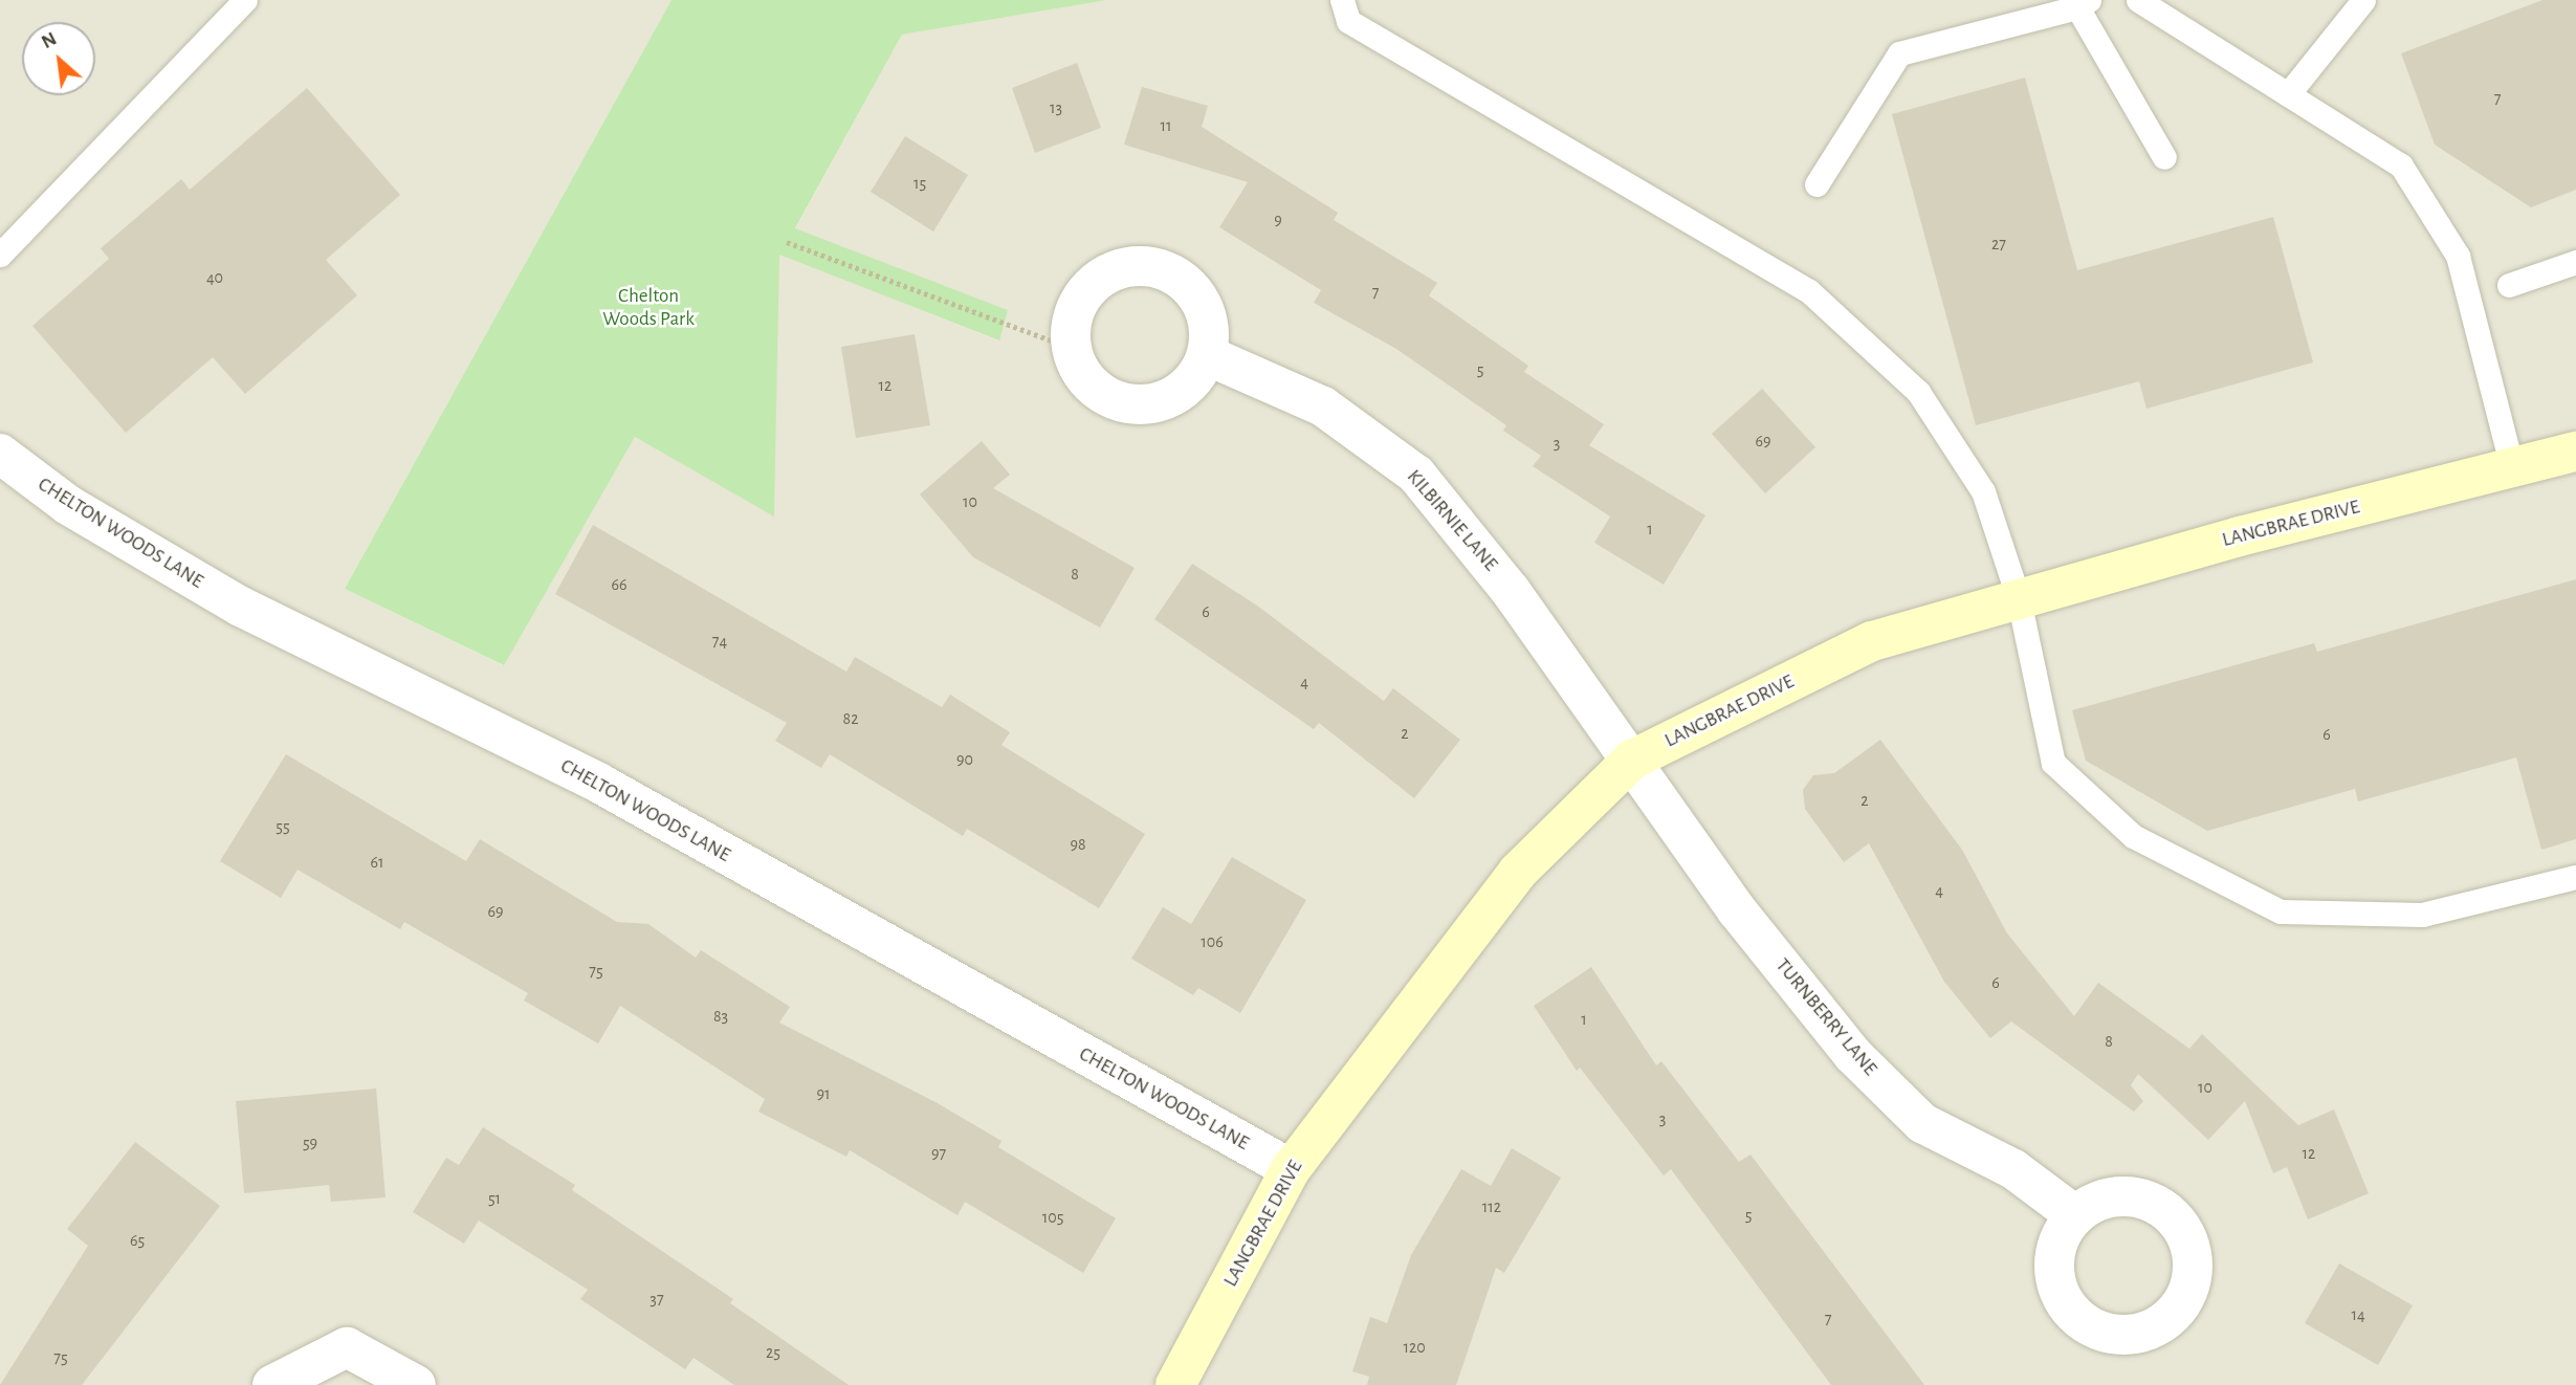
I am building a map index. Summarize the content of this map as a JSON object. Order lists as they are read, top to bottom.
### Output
{
  "streets": {
    "street": [
      "KILBIRNIE LANE",
      "LANGBRAE DRIVE",
      "CHELTON WOODS LANE",
      "TURNBERRY LANE"
    ]
  },
  "crossings": [
    ["KILBIRNIE LANE", "LANGBRAE DRIVE"],
    ["KILBIRNIE LANE", "TURNBERRY LANE"],
    ["LANGBRAE DRIVE", "CHELTON WOODS LANE"],
    ["LANGBRAE DRIVE", "TURNBERRY LANE"]
  ],
  "parks": ["Chelton Woods Park"],
  "house_numbers": [
    "7",
    "13",
    "11",
    "15",
    "9",
    "27",
    "40",
    "7",
    "5",
    "12",
    "69",
    "3",
    "10",
    "1",
    "8",
    "66",
    "6",
    "74",
    "4",
    "82",
    "2",
    "6",
    "90",
    "2",
    "55",
    "98",
    "61",
    "4",
    "69",
    "106",
    "75",
    "6",
    "83",
    "1",
    "8",
    "10",
    "91",
    "3",
    "59",
    "97",
    "12",
    "51",
    "112",
    "5",
    "105",
    "65",
    "37",
    "14",
    "7",
    "120",
    "25",
    "75"
  ],
  "north": "top left"
}
